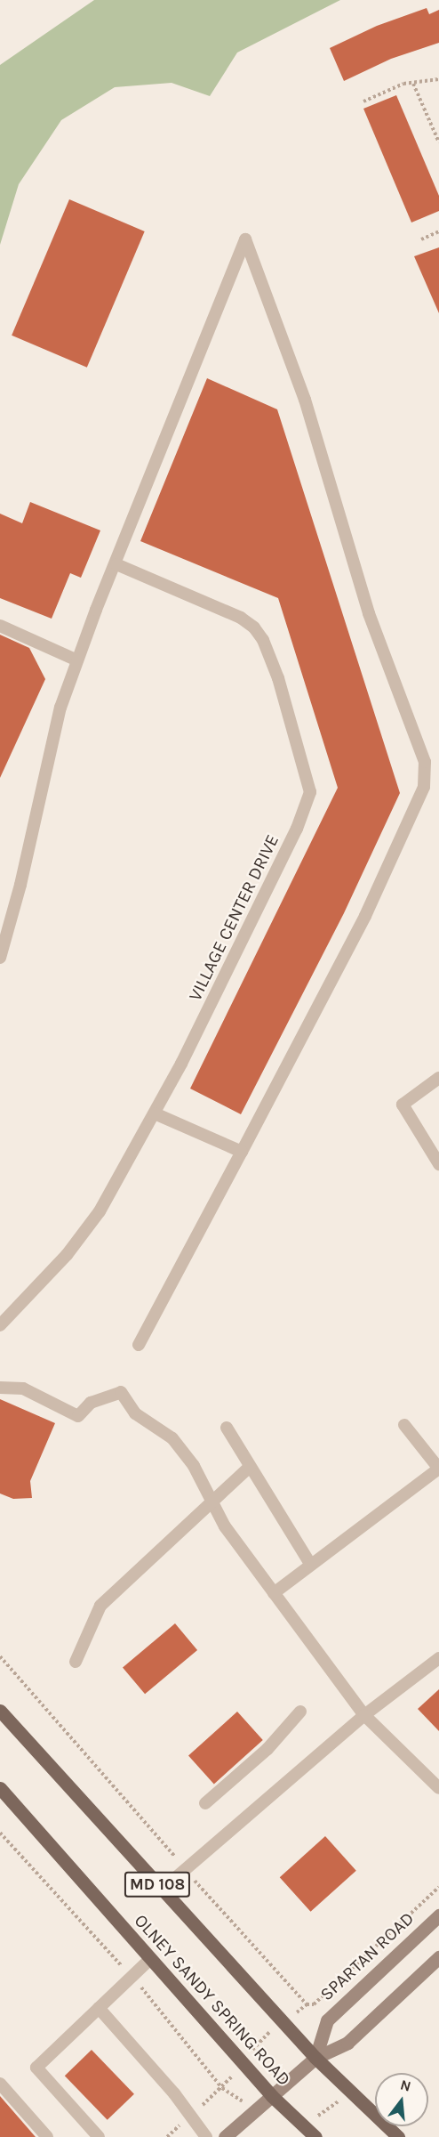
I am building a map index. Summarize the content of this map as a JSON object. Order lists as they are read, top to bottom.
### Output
{
  "streets": {
    "main road": ["MD 108", "OLNEY SANDY SPRING ROAD"],
    "street": ["SPARTAN ROAD"],
    "lane": ["VILLAGE CENTER DRIVE"]
  },
  "crossings": [
    ["SPARTAN ROAD", "OLNEY SANDY SPRING ROAD"]
  ],
  "north": "top"
}
